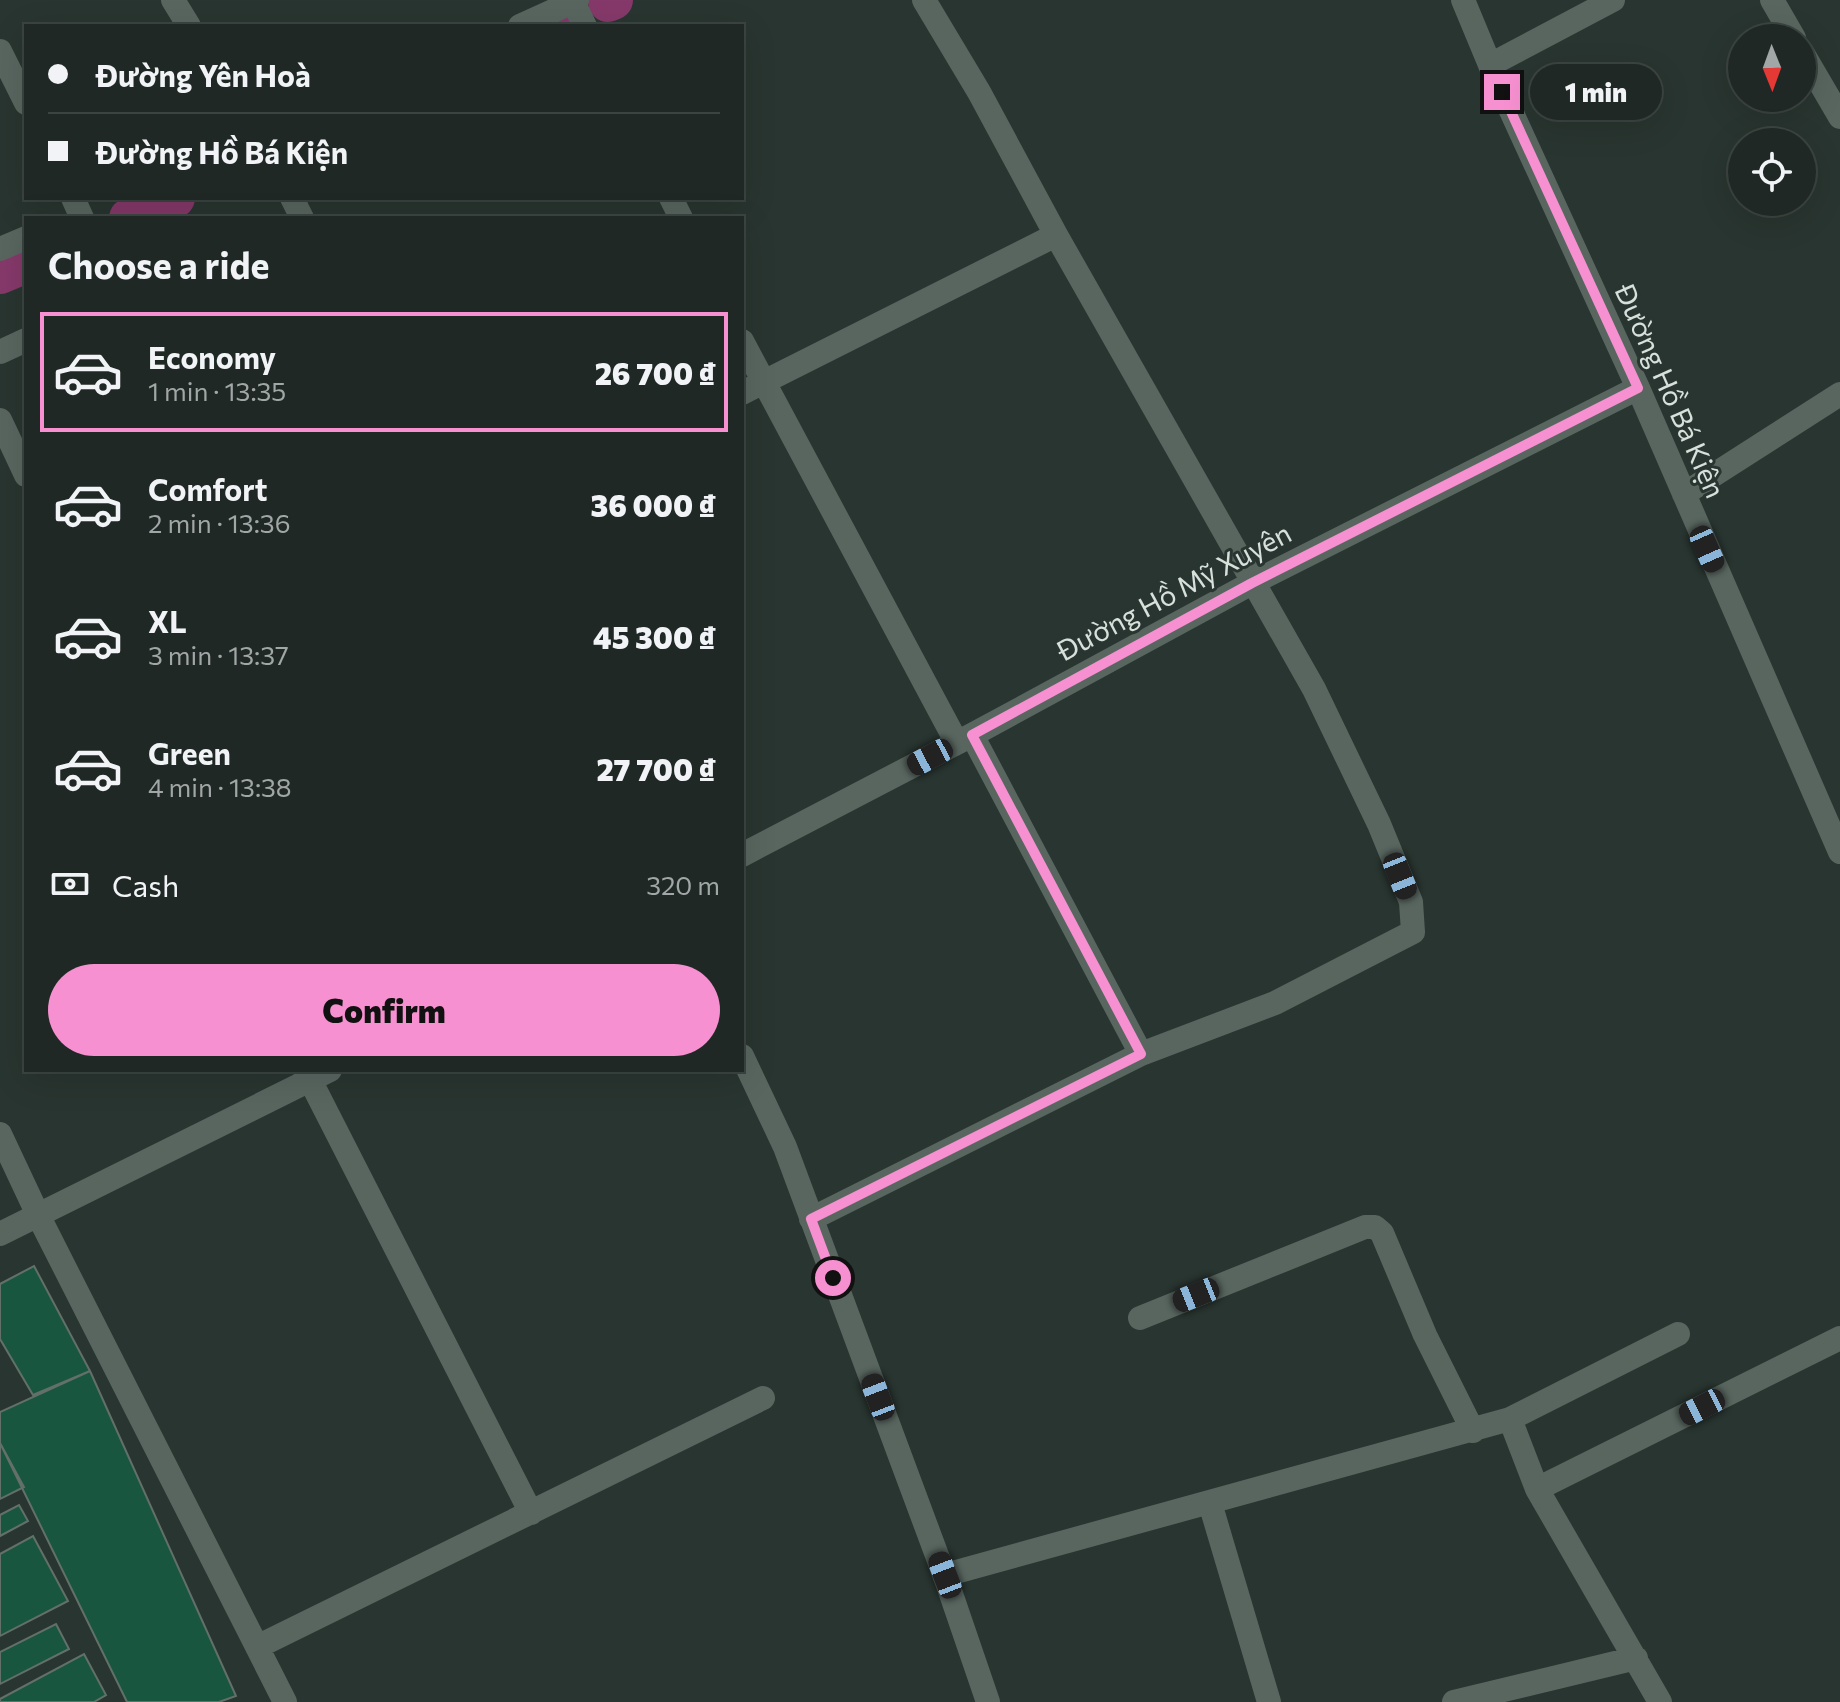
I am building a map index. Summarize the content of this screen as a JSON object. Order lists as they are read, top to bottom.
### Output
{
  "streets": {
    "street": ["Đường Hồ Bá Kiện", "Đường Hồ Mỹ Xuyên"]
  },
  "crossings": [
    ["Đường Hồ Bá Kiện", "Đường Hồ Mỹ Xuyên"]
  ],
  "north": "bottom",
  "page": {
    "banner": ["Đường Yên Hoà", "Đường Hồ Bá Kiện"],
    "bubble": "1 min",
    "heading": "Choose a ride",
    "list": [
      {
        "name": "Economy",
        "note": "1 min · 13:35",
        "value": "26 700 ₫"
      },
      {
        "name": "Comfort",
        "note": "2 min · 13:36",
        "value": "36 000 ₫"
      },
      {
        "name": "XL",
        "note": "3 min · 13:37",
        "value": "45 300 ₫"
      },
      {
        "name": "Green",
        "note": "4 min · 13:38",
        "value": "27 700 ₫"
      }
    ],
    "pay": ["Cash", "320 m"],
    "buttons": "Confirm"
  }
}
